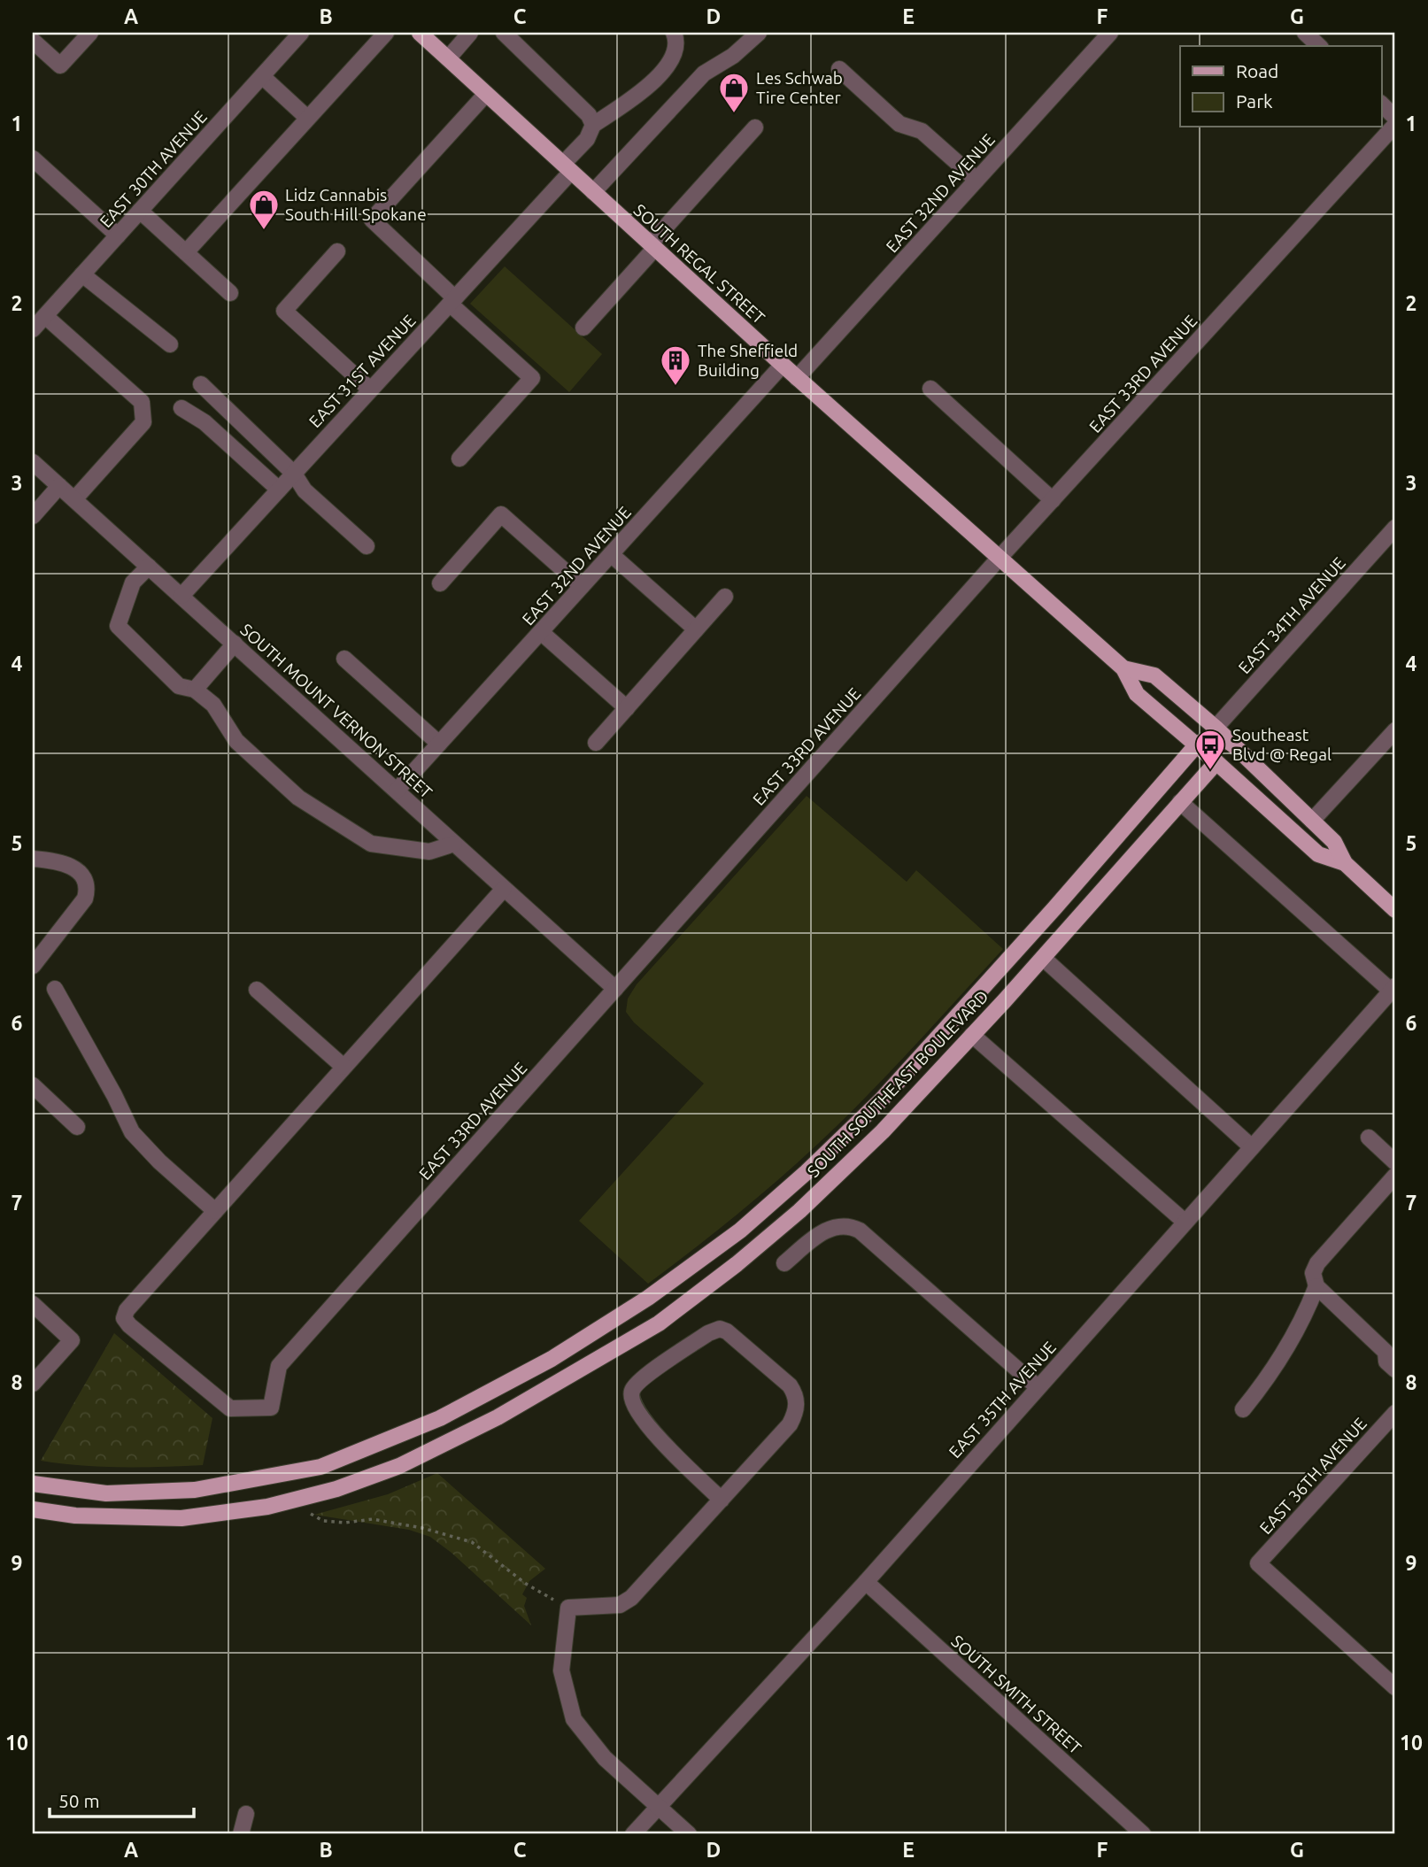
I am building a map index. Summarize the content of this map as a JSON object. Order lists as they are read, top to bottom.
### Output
{
  "streets": {
    "main road": ["SOUTH REGAL STREET", "SOUTH SOUTHEAST BOULEVARD"],
    "street": [
      "EAST 30TH AVENUE",
      "EAST 32ND AVENUE",
      "EAST 31ST AVENUE",
      "EAST 33RD AVENUE",
      "EAST 34TH AVENUE",
      "SOUTH MOUNT VERNON STREET",
      "EAST 35TH AVENUE",
      "EAST 36TH AVENUE",
      "SOUTH SMITH STREET"
    ]
  },
  "crossings": [
    ["EAST 32ND AVENUE", "SOUTH REGAL STREET"],
    ["EAST 32ND AVENUE", "SOUTH MOUNT VERNON STREET"],
    ["SOUTH REGAL STREET", "EAST 31ST AVENUE"],
    ["SOUTH REGAL STREET", "EAST 33RD AVENUE"],
    ["SOUTH REGAL STREET", "EAST 34TH AVENUE"],
    ["SOUTH REGAL STREET", "SOUTH SOUTHEAST BOULEVARD"],
    ["EAST 31ST AVENUE", "SOUTH MOUNT VERNON STREET"],
    ["EAST 33RD AVENUE", "SOUTH MOUNT VERNON STREET"],
    ["EAST 35TH AVENUE", "SOUTH SMITH STREET"]
  ],
  "places": {
    "shop": ["Les Schwab Tire Center", "Lidz Cannabis South Hill Spokane"],
    "building": ["The Sheffield Building"],
    "bus stop": ["Southeast Blvd @ Regal"]
  },
  "legend": ["Road", "Park"],
  "scale_bar": "50 m",
  "grid": {
    "columns": [
      "A",
      "B",
      "C",
      "D",
      "E",
      "F",
      "G"
    ],
    "rows": [
      "1",
      "2",
      "3",
      "4",
      "5",
      "6",
      "7",
      "8",
      "9",
      "10"
    ]
  }
}
